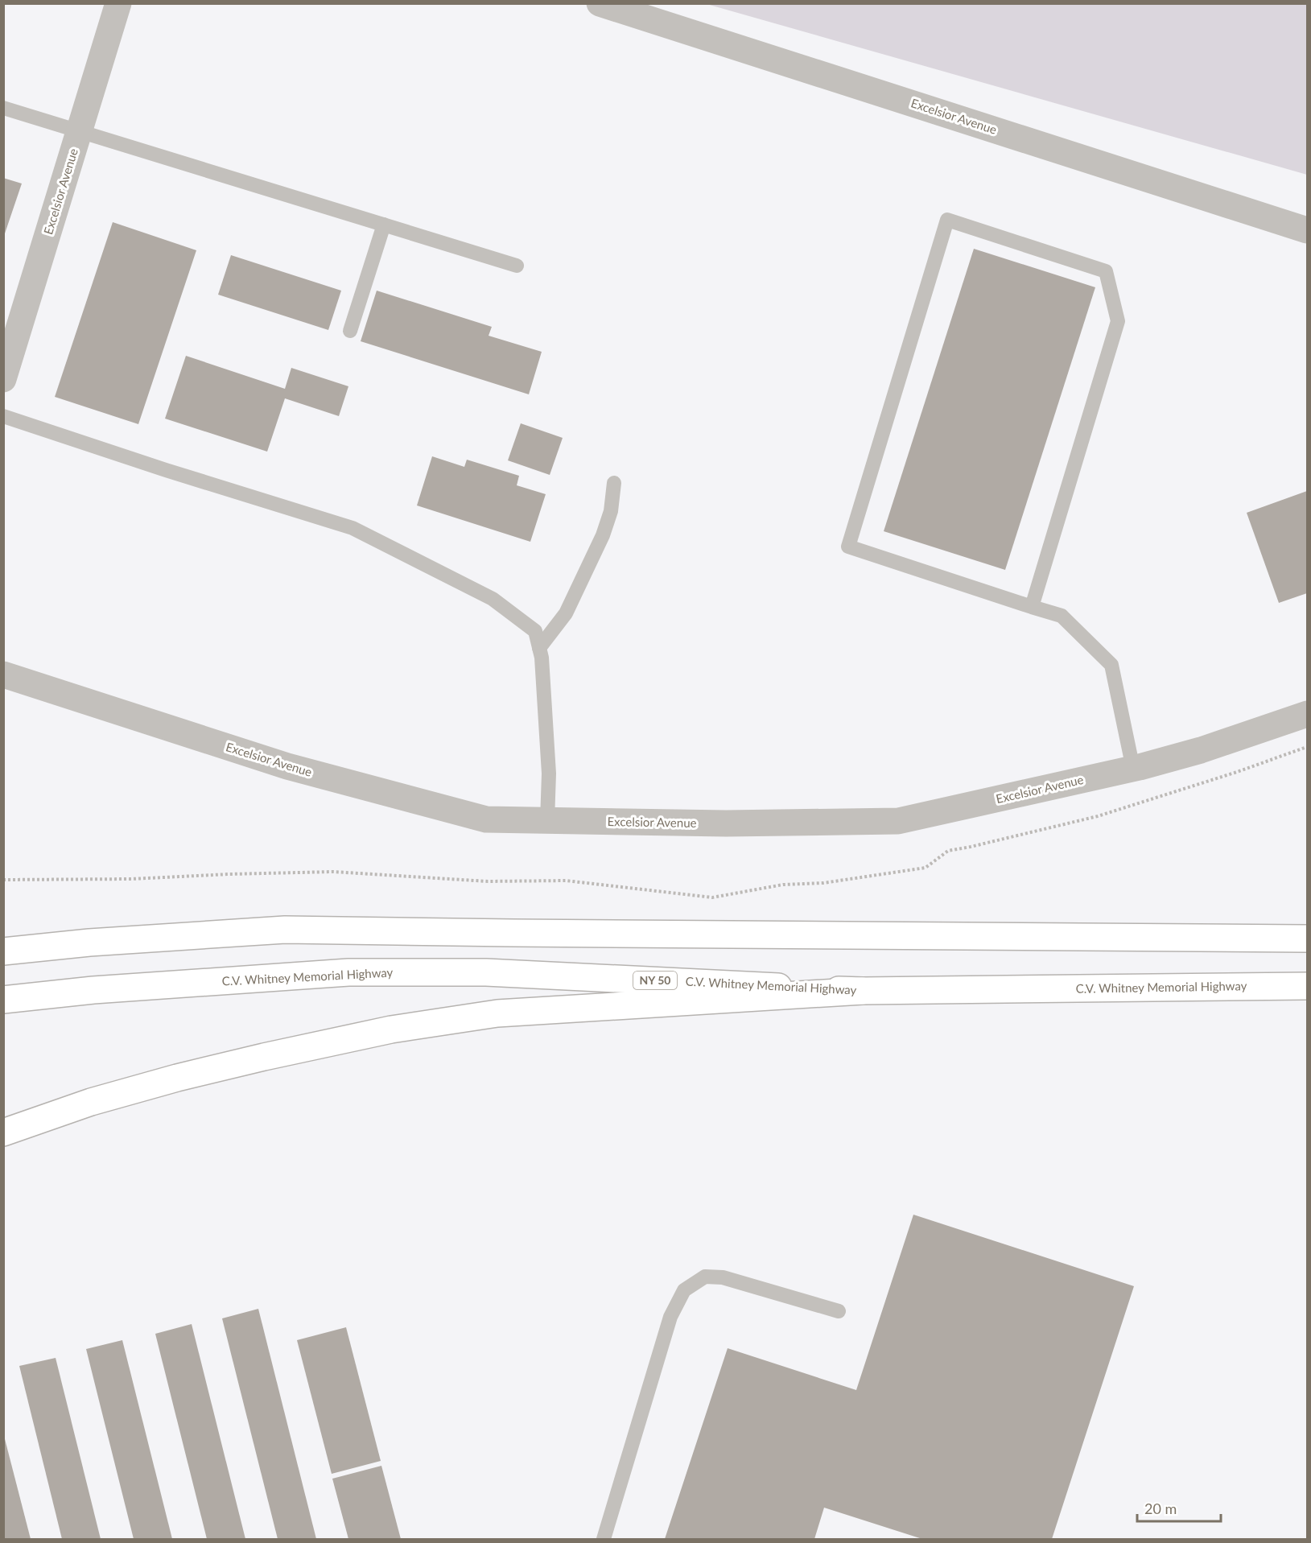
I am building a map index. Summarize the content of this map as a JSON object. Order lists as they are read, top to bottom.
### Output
{
  "streets": {
    "highway": ["C.V. Whitney Memorial Highway", "NY 50"],
    "street": ["Excelsior Avenue"]
  },
  "scale_bar": "20 m"
}
